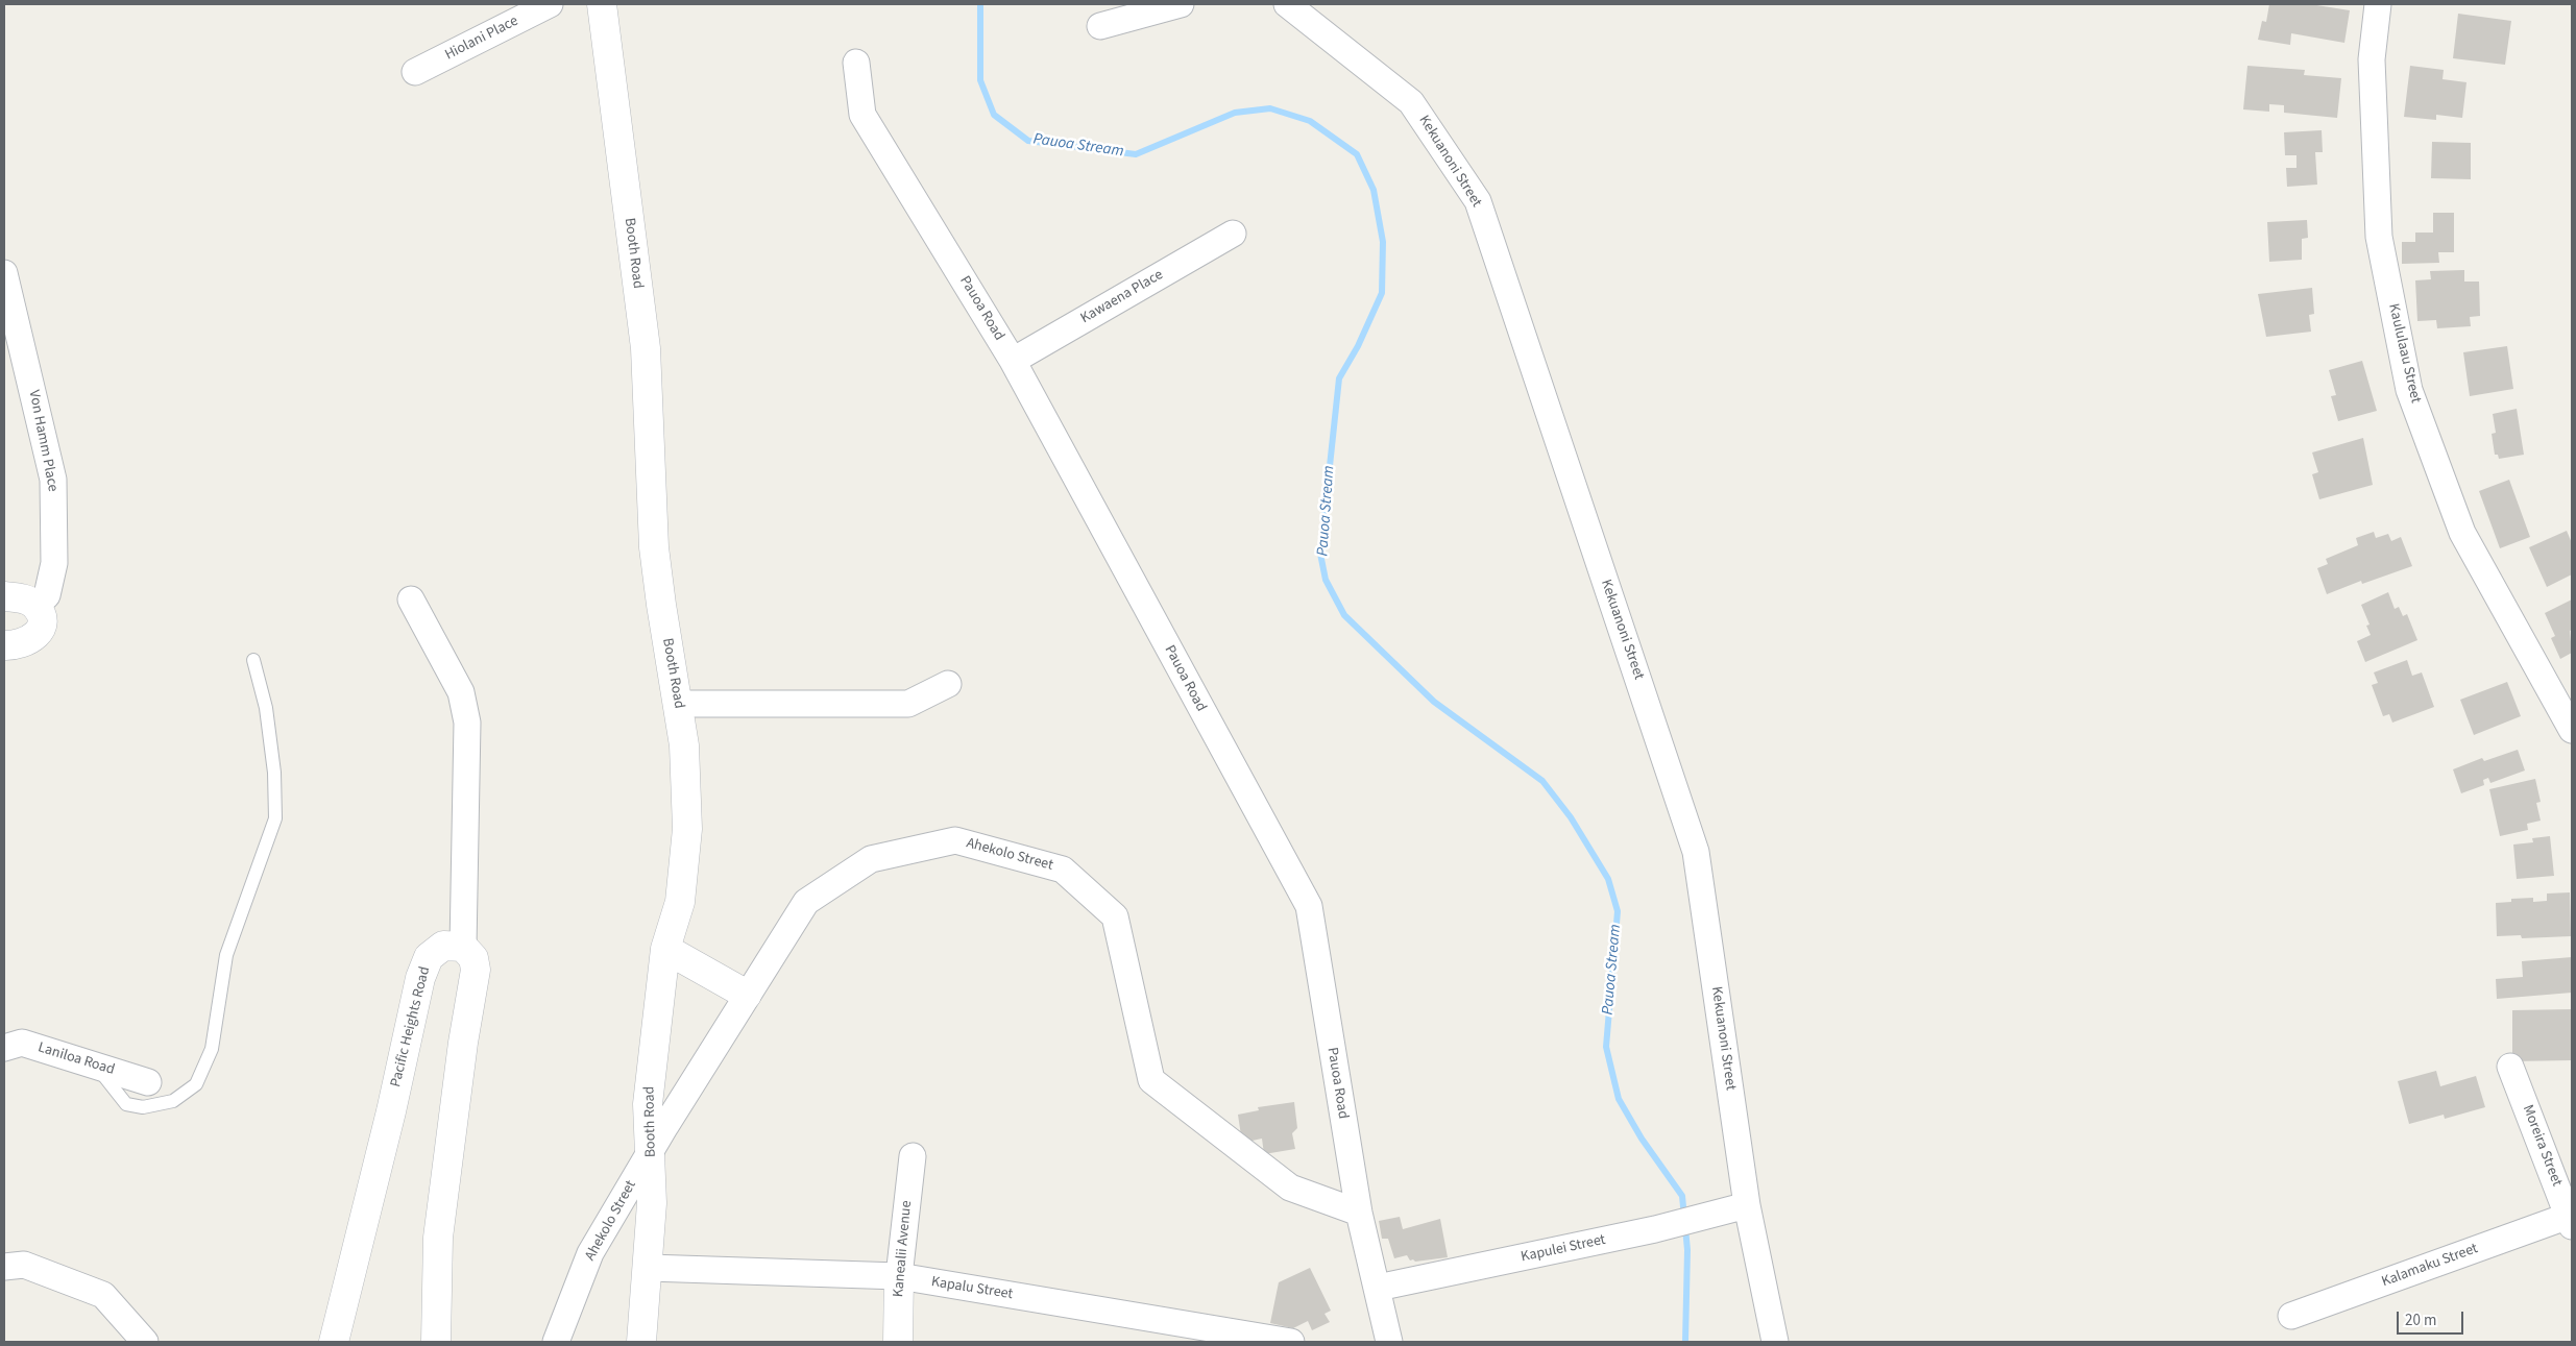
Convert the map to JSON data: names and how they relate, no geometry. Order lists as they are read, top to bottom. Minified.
{"streets":{"street":["Hiolani Place","Kekuanoni Street","Booth Road","Kawaena Place","Pauoa Road","Kaululaau Street","Von Hamm Place","Ahekolo Street","Pacific Heights Road","Laniloa Road","Moreira Street","Kanealii Avenue","Kapulei Street","Kalamaku Street","Kapalu Street"]},"crossings":[["Kekuanoni Street","Kapulei Street"],["Booth Road","Ahekolo Street"],["Booth Road","Kapalu Street"],["Kawaena Place","Pauoa Road"],["Pauoa Road","Ahekolo Street"],["Pauoa Road","Kapulei Street"],["Moreira Street","Kalamaku Street"],["Kanealii Avenue","Kapalu Street"]],"water":["Pauoa Stream"],"scale_bar":"20 m"}
